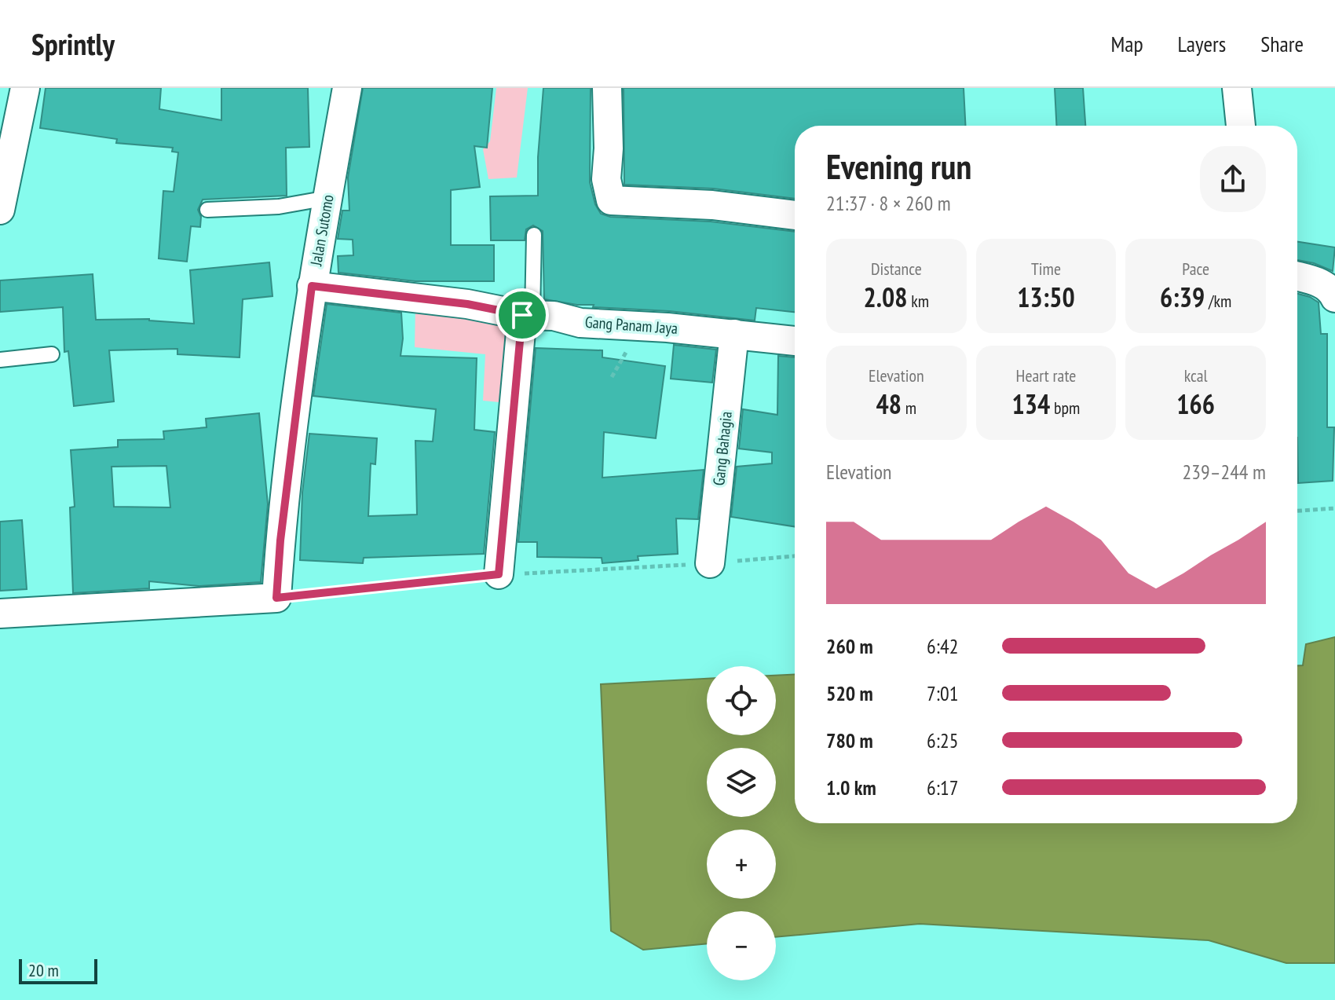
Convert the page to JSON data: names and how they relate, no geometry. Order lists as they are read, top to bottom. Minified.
{"streets":{"street":["Jalan Sutomo","Gang Panam Jaya","Gang Bahagia"]},"crossings":[["Jalan Sutomo","Gang Panam Jaya"],["Gang Panam Jaya","Gang Bahagia"]],"scale_bar":"20 m","page":{"header":"Sprintly","nav":["Map","Layers","Share"],"heading":["Evening run","21:37 · 8 × 260 m"],"stats":[["Distance","2.08 km"],["Time","13:50"],["Pace","6:39 /km"],["Elevation","48 m"],["Heart rate","134 bpm"],["kcal","166"]],"chart":["Elevation","239–244 m"],"list":[{"name":"260 m","note":"6:42"},{"name":"520 m","note":"7:01"},{"name":"780 m","note":"6:25"},{"name":"1.0 km","note":"6:17"}],"map_buttons":["+","−"],"scale":"20 m"}}
